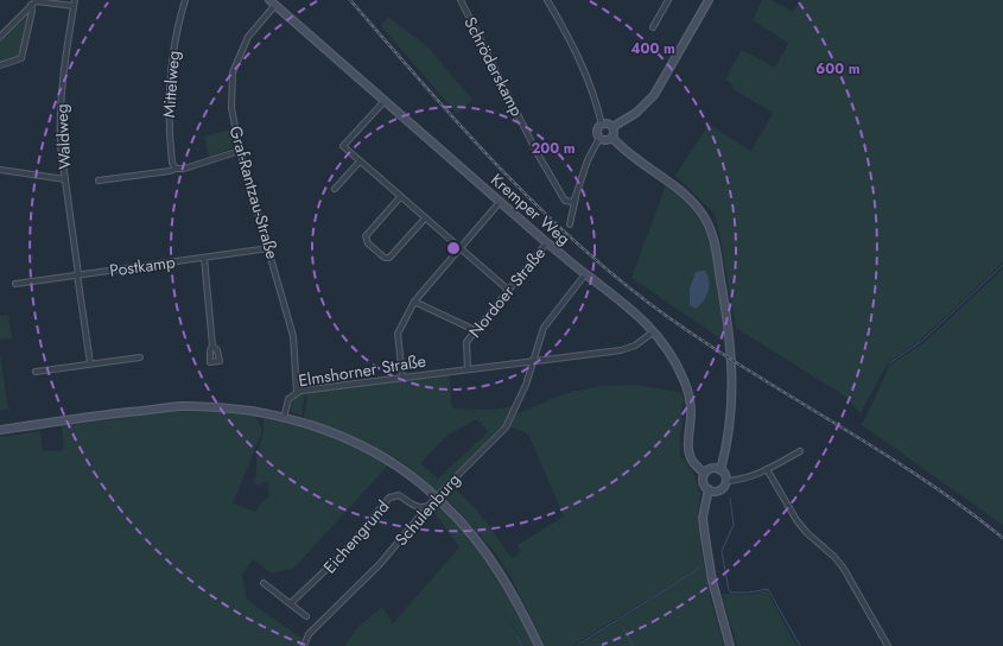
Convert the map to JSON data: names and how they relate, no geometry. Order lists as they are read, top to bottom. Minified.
{"streets":{"main road":["Kremper Weg"],"street":["Schröderskamp","Mittelweg","Waldweg","Graf-Rantzau-Straße","Postkamp","Nordoer Straße","Elmshorner Straße","Schulenburg","Eichengrund"]},"crossings":[["Waldweg","Postkamp"],["Graf-Rantzau-Straße","Kremper Weg"],["Graf-Rantzau-Straße","Postkamp"],["Graf-Rantzau-Straße","Elmshorner Straße"],["Kremper Weg","Nordoer Straße"],["Kremper Weg","Elmshorner Straße"],["Kremper Weg","Schulenburg"],["Nordoer Straße","Elmshorner Straße"],["Elmshorner Straße","Schulenburg"],["Schulenburg","Eichengrund"]],"rings":["400 m","600 m","200 m"]}
